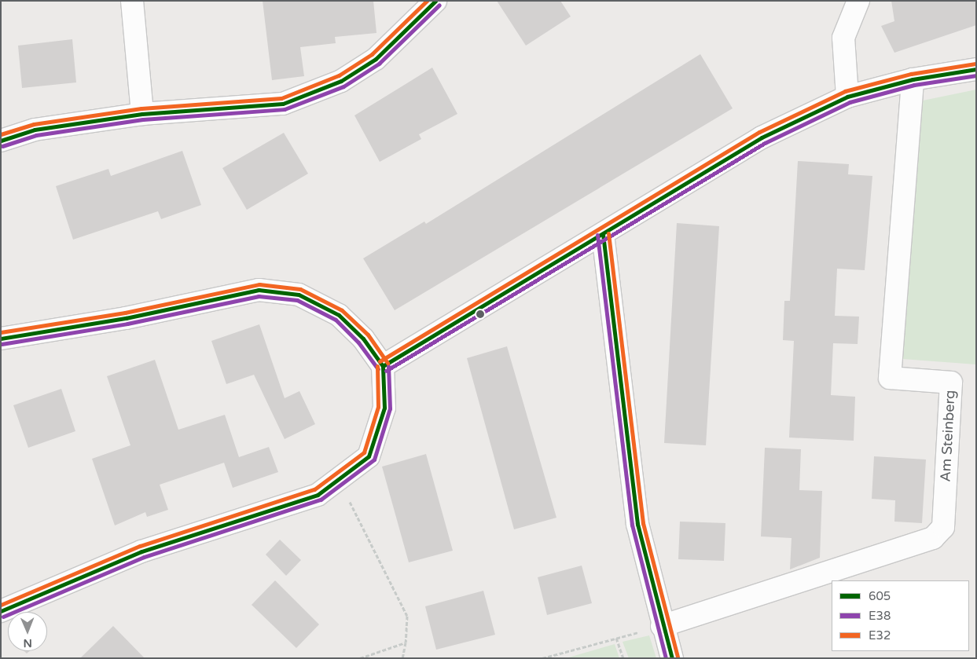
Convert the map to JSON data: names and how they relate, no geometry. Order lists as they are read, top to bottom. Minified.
{"streets":{"street":["Am Steinberg"]},"lines":["transit line 605","transit line E32","transit line E38"],"legend":["605","E38","E32"],"north":"bottom"}
